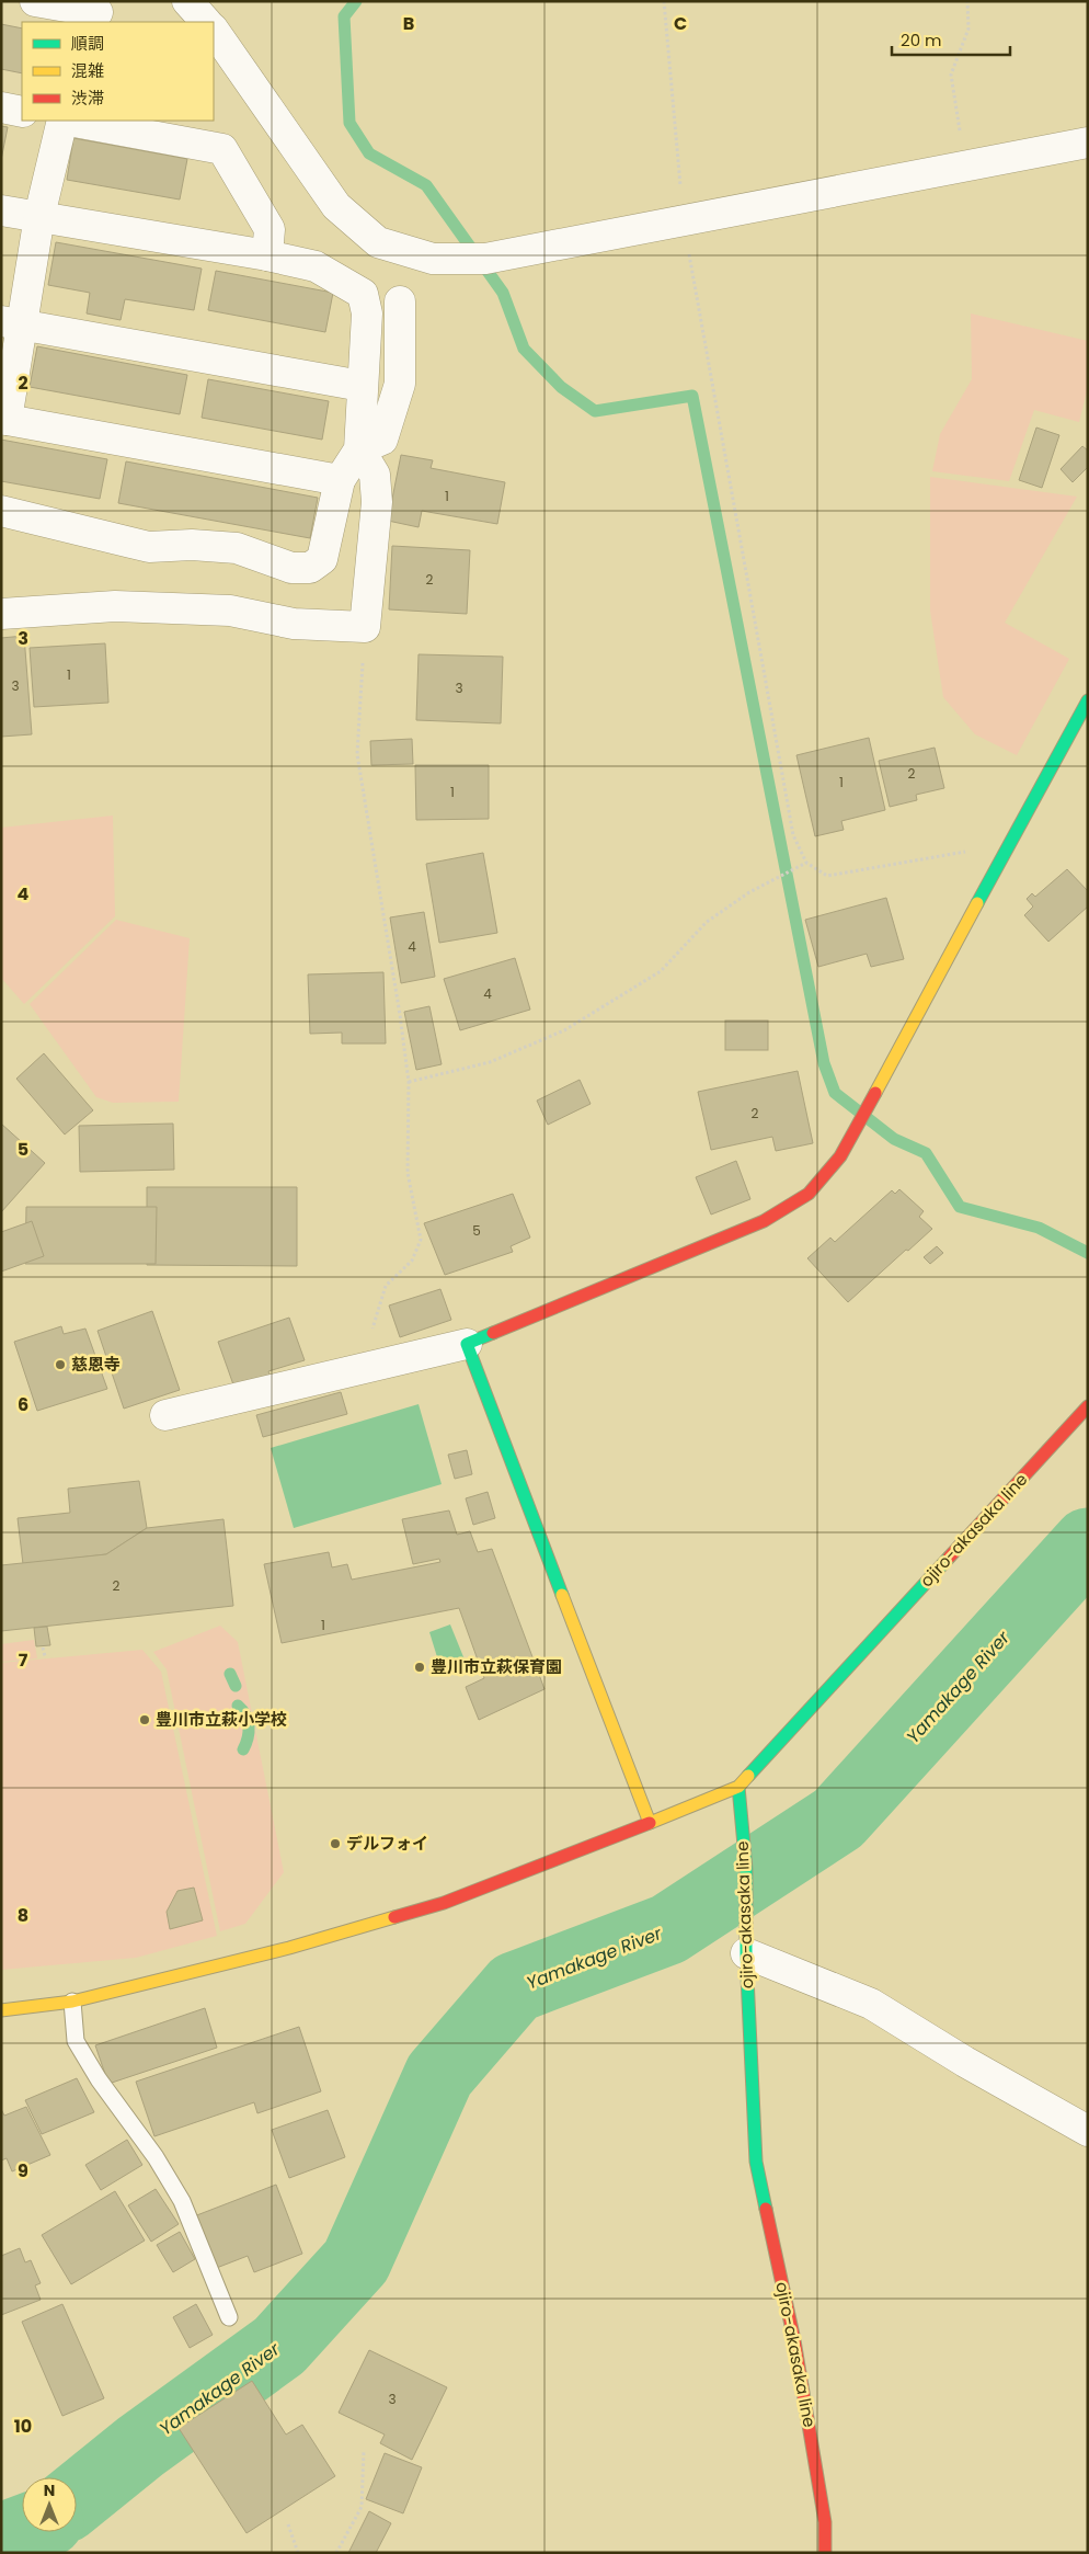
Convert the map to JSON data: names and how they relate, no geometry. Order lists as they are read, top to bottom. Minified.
{"streets":{"street":["ojiro-akasaka line"]},"water":["Yamakage River"],"places":["慈恩寺","豊川市立萩保育園","豊川市立萩小学校","デルフォイ"],"house_numbers":["1","2","1","3","3","2","1","1","4","4","2","5","2","1","3"],"legend":["順調","混雑","渋滞"],"scale_bar":"20 m","north":"top","grid":{"columns":["B","C"],"rows":["2","3","4","5","6","7","8","9","10"]}}
